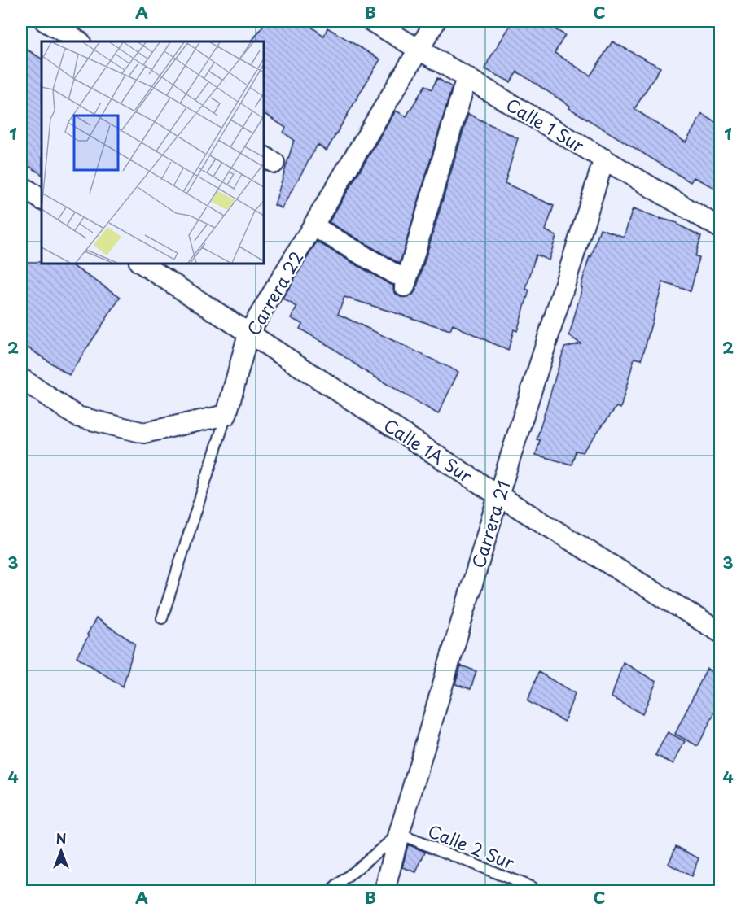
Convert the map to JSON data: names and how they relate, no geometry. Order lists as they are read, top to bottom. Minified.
{"streets":{"street":["Calle 1 Sur","Carrera 22","Calle 1A Sur","Carrera 21"],"lane":["Calle 2 Sur"]},"crossings":[["Calle 1 Sur","Carrera 22"],["Calle 1 Sur","Carrera 21"],["Carrera 22","Calle 1A Sur"],["Calle 1A Sur","Carrera 21"],["Carrera 21","Calle 2 Sur"]],"north":"top","grid":{"columns":["A","B","C"],"rows":["1","2","3","4"]}}
